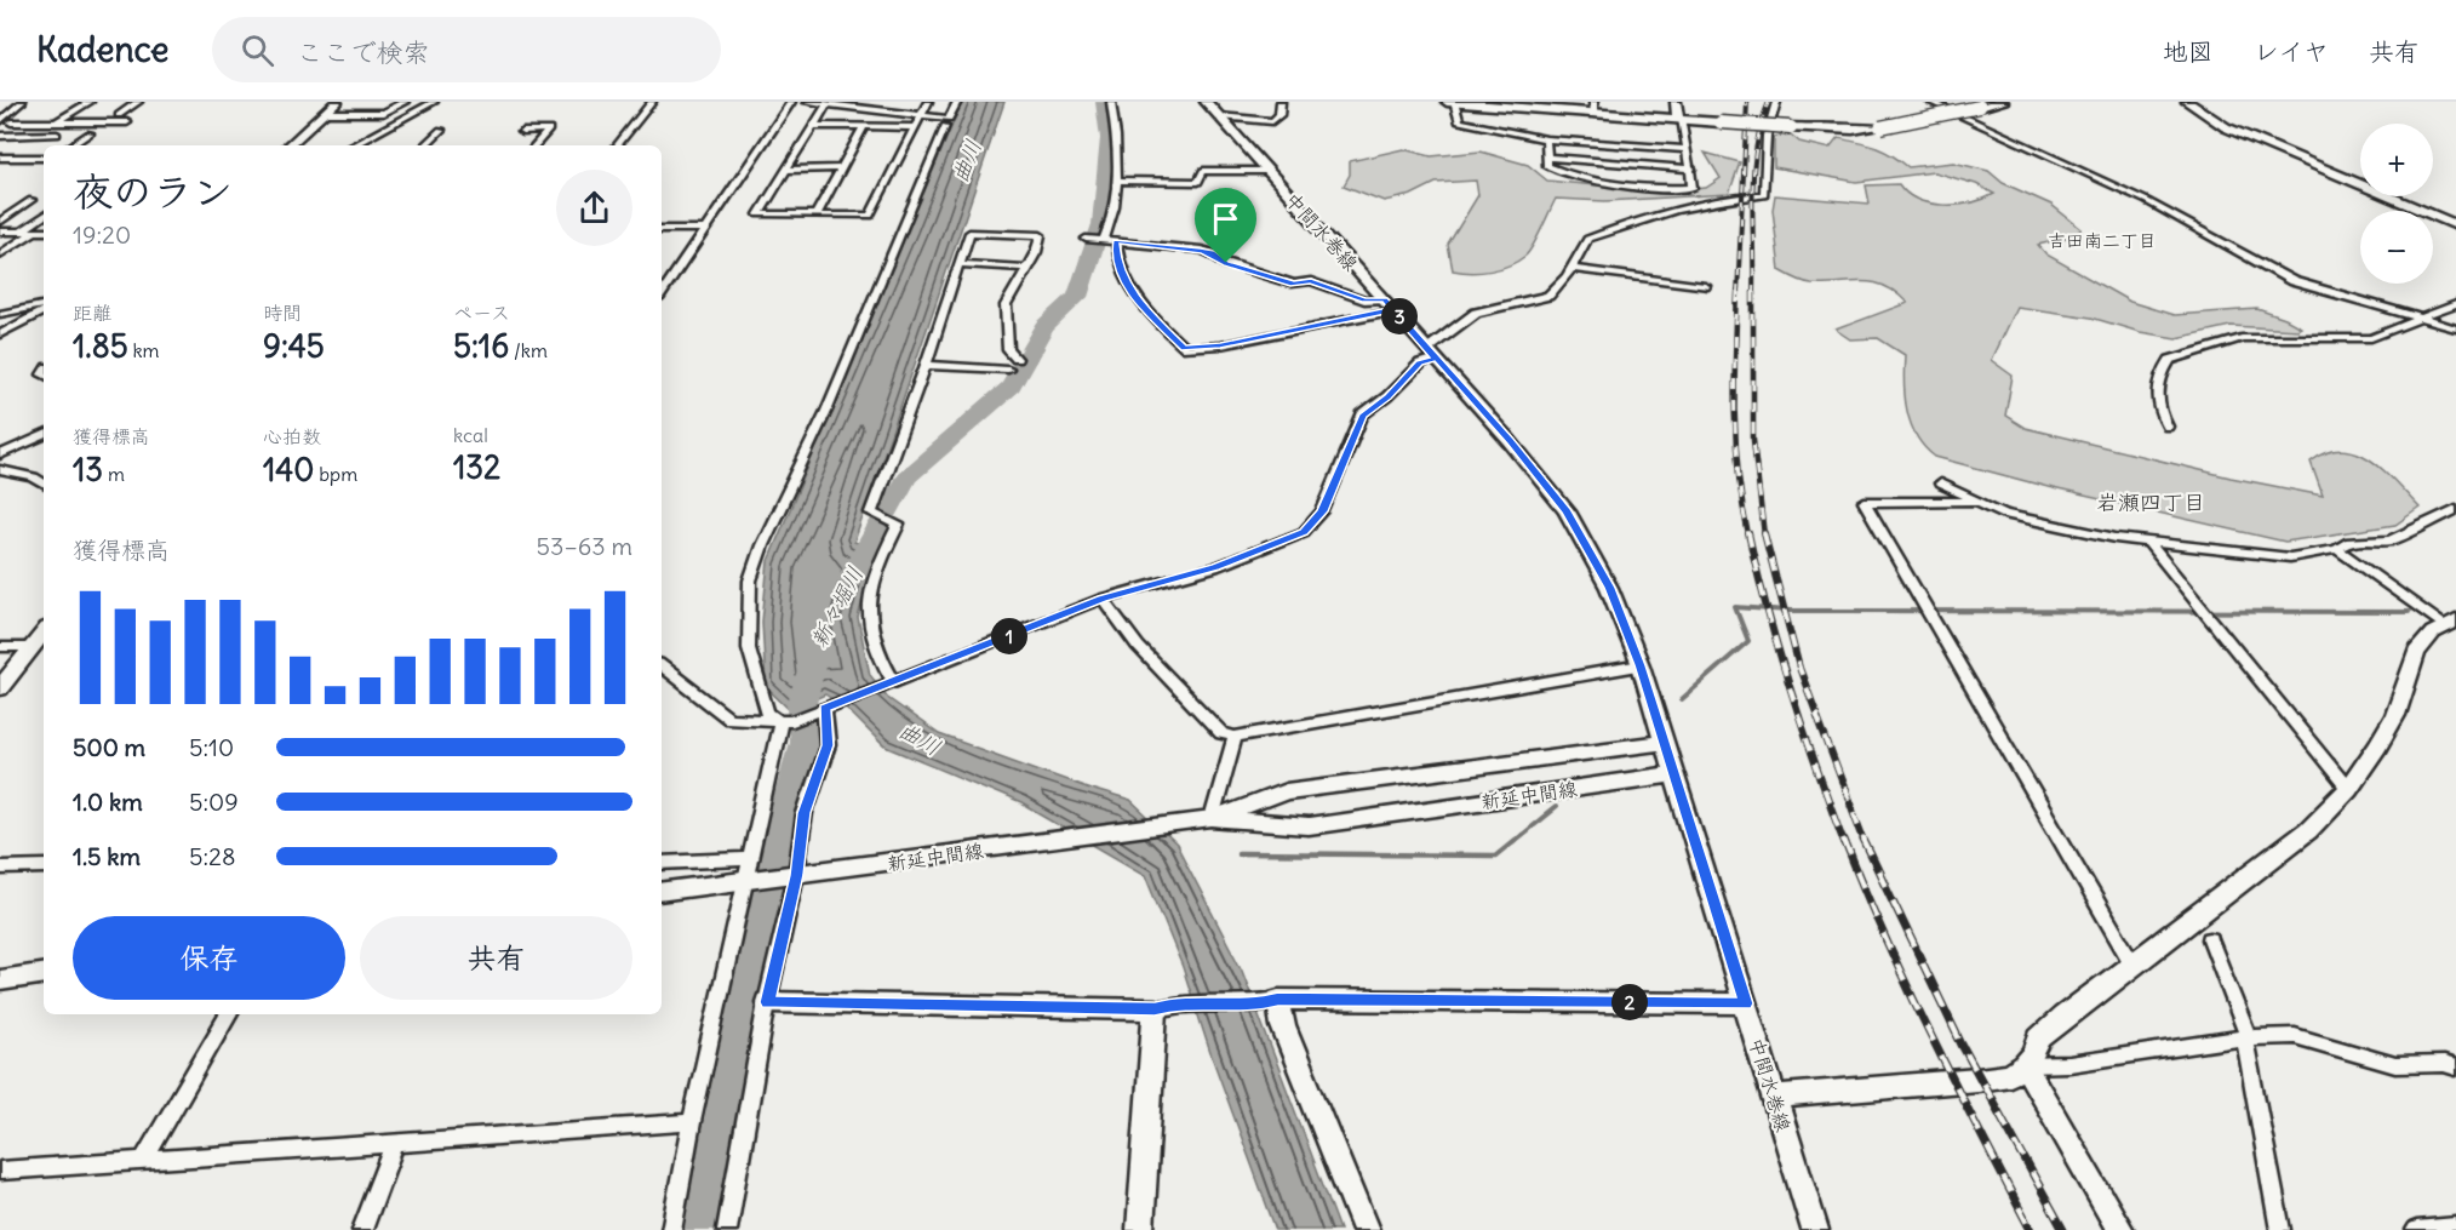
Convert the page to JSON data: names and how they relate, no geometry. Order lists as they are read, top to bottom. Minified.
{"streets":{"main road":["中間水巻線","新延中間線"]},"crossings":[["中間水巻線","新延中間線"]],"districts":["吉田南二丁目","岩瀬四丁目"],"water":["曲川","新々堀川"],"page":{"header":"Kadence","search":"ここで検索","nav":["地図","レイヤ","共有"],"map_buttons":["+","−"],"heading":["夜のラン","19:20"],"stats":[["距離","1.85 km"],["時間","9:45"],["ペース","5:16 /km"],["獲得標高","13 m"],["心拍数","140 bpm"],["kcal","132"]],"pins":["3","1","2"],"chart":["獲得標高","53–63 m"],"list":[{"name":"500 m","note":"5:10"},{"name":"1.0 km","note":"5:09"},{"name":"1.5 km","note":"5:28"}],"buttons":["保存","共有"]}}
